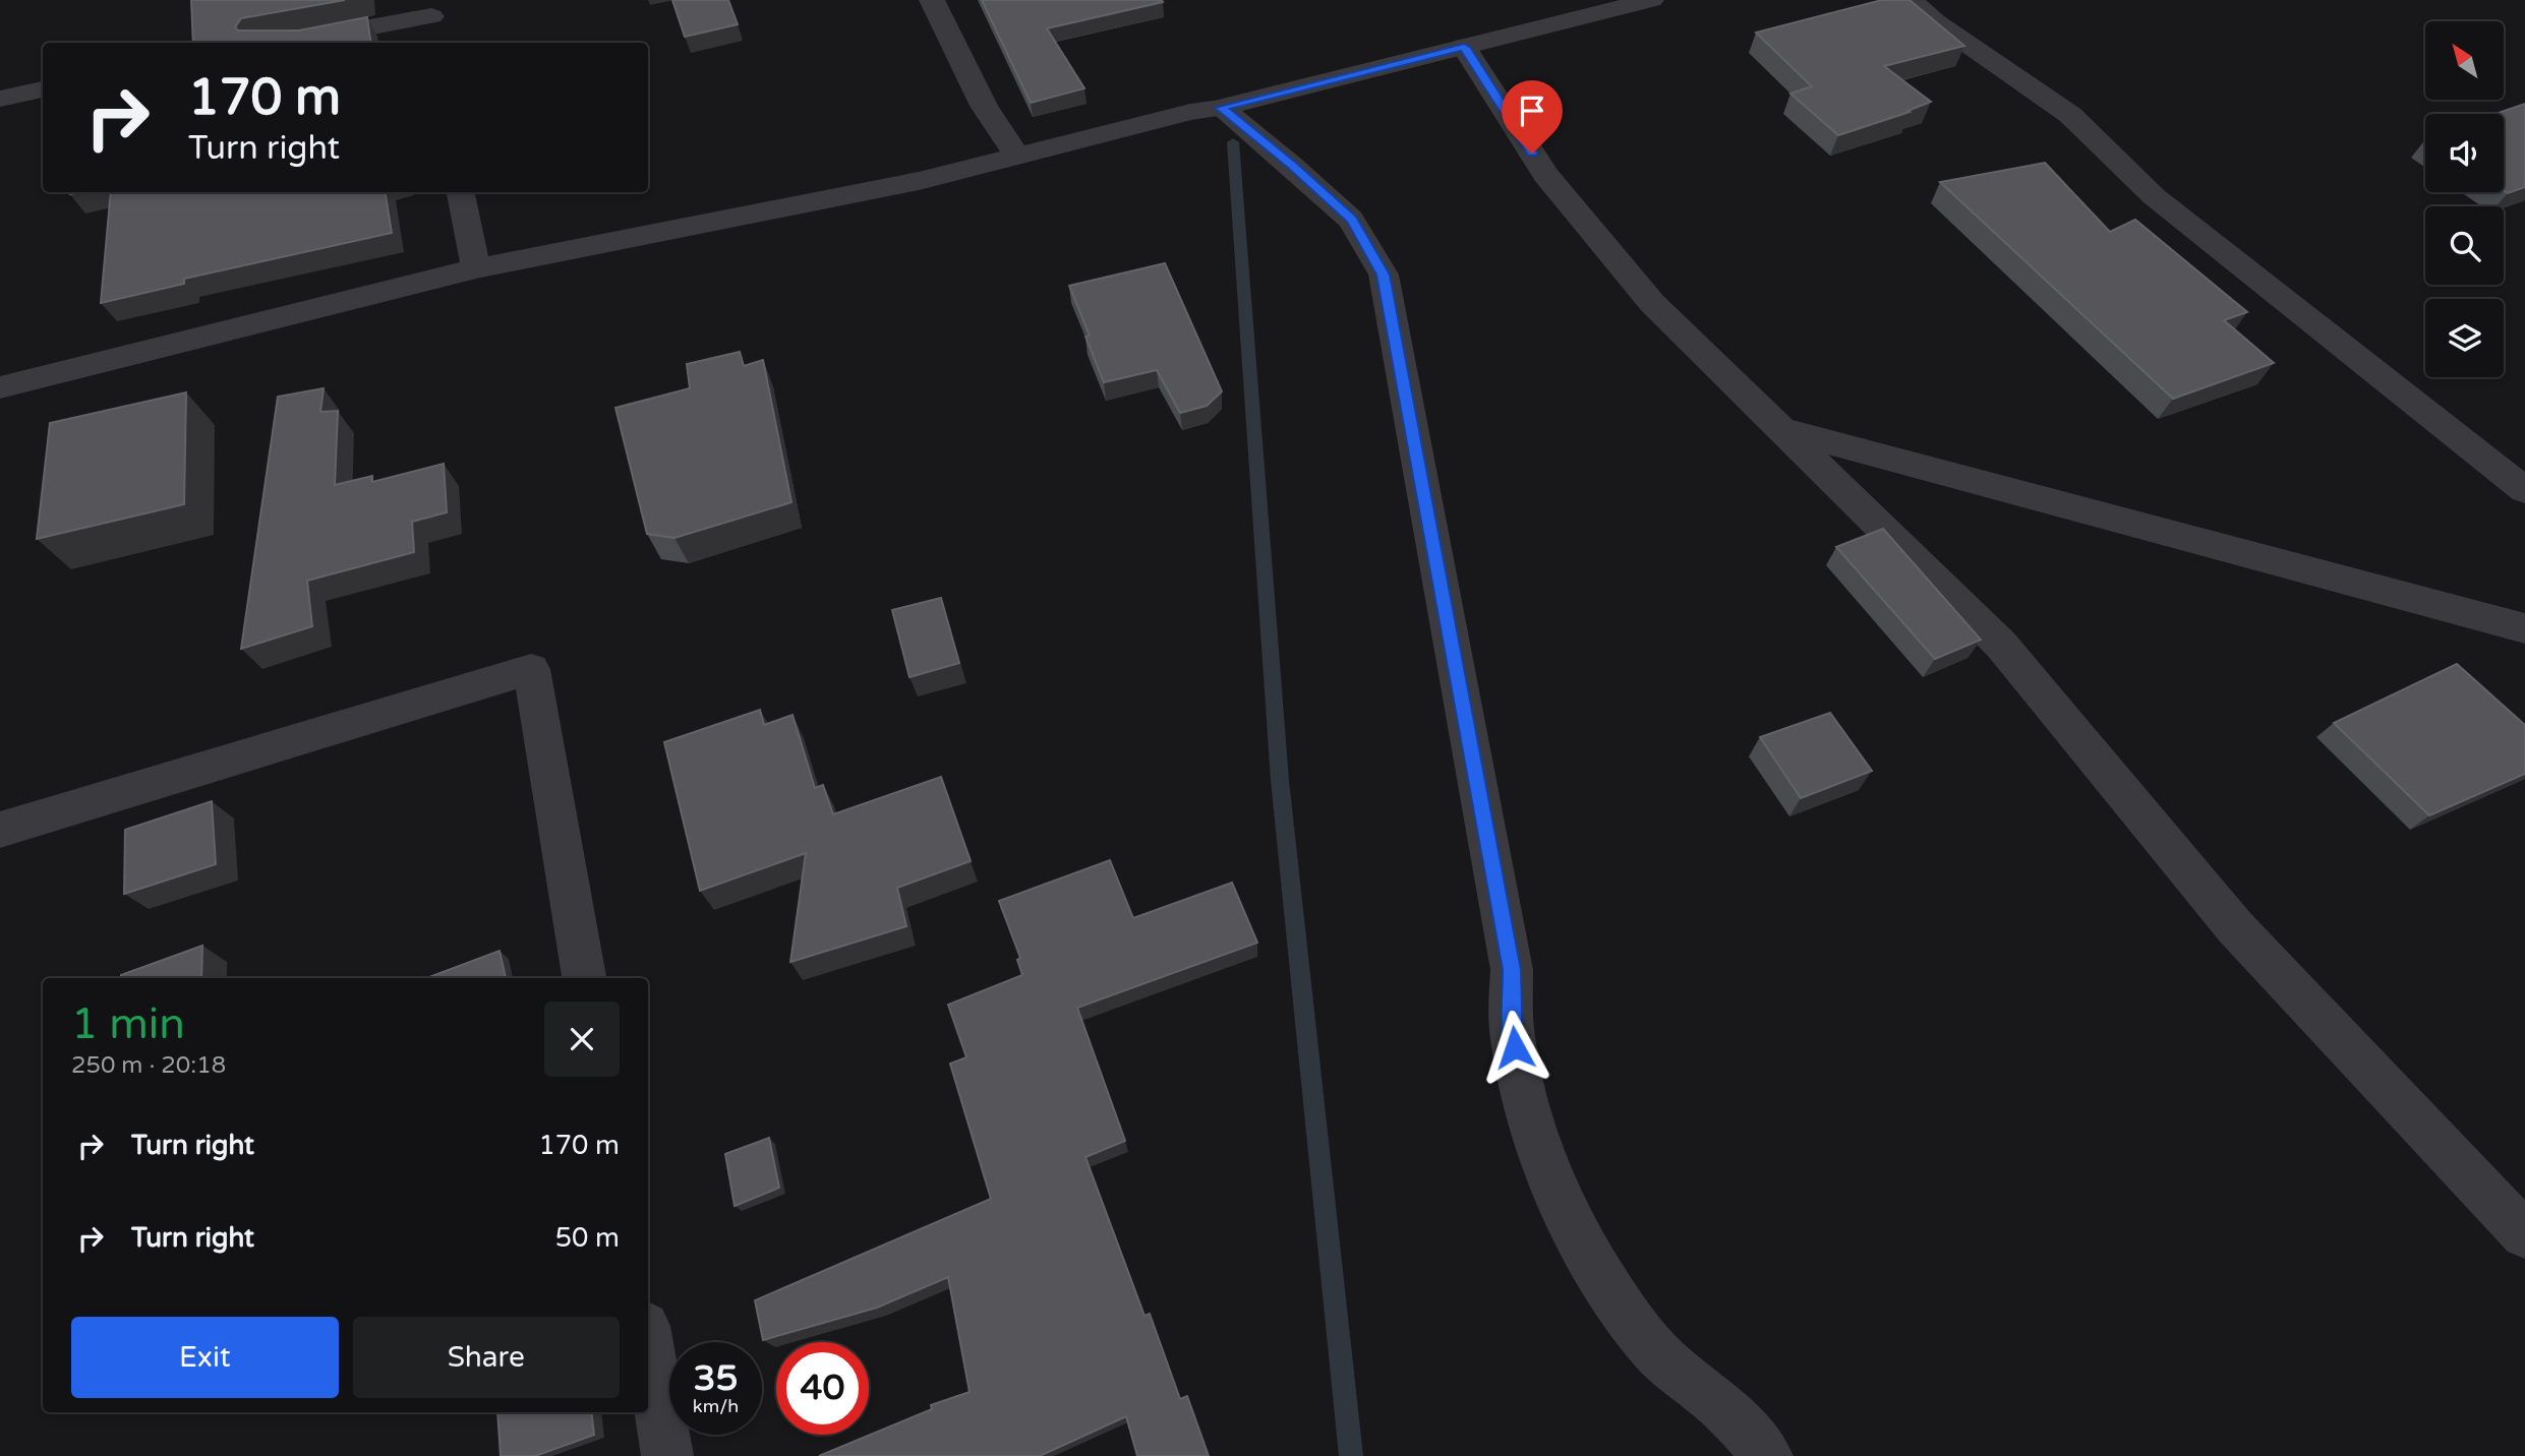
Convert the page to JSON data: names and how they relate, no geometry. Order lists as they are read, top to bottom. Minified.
{"north":"top left","page":{"turn":["170 m","Turn right"],"heading":["1 min","250 m · 20:18"],"list":[{"name":"Turn right","value":"170 m"},{"name":"Turn right","value":"50 m"}],"buttons":["Exit","Share"],"speed":"35 km/h","limit":"40"}}
